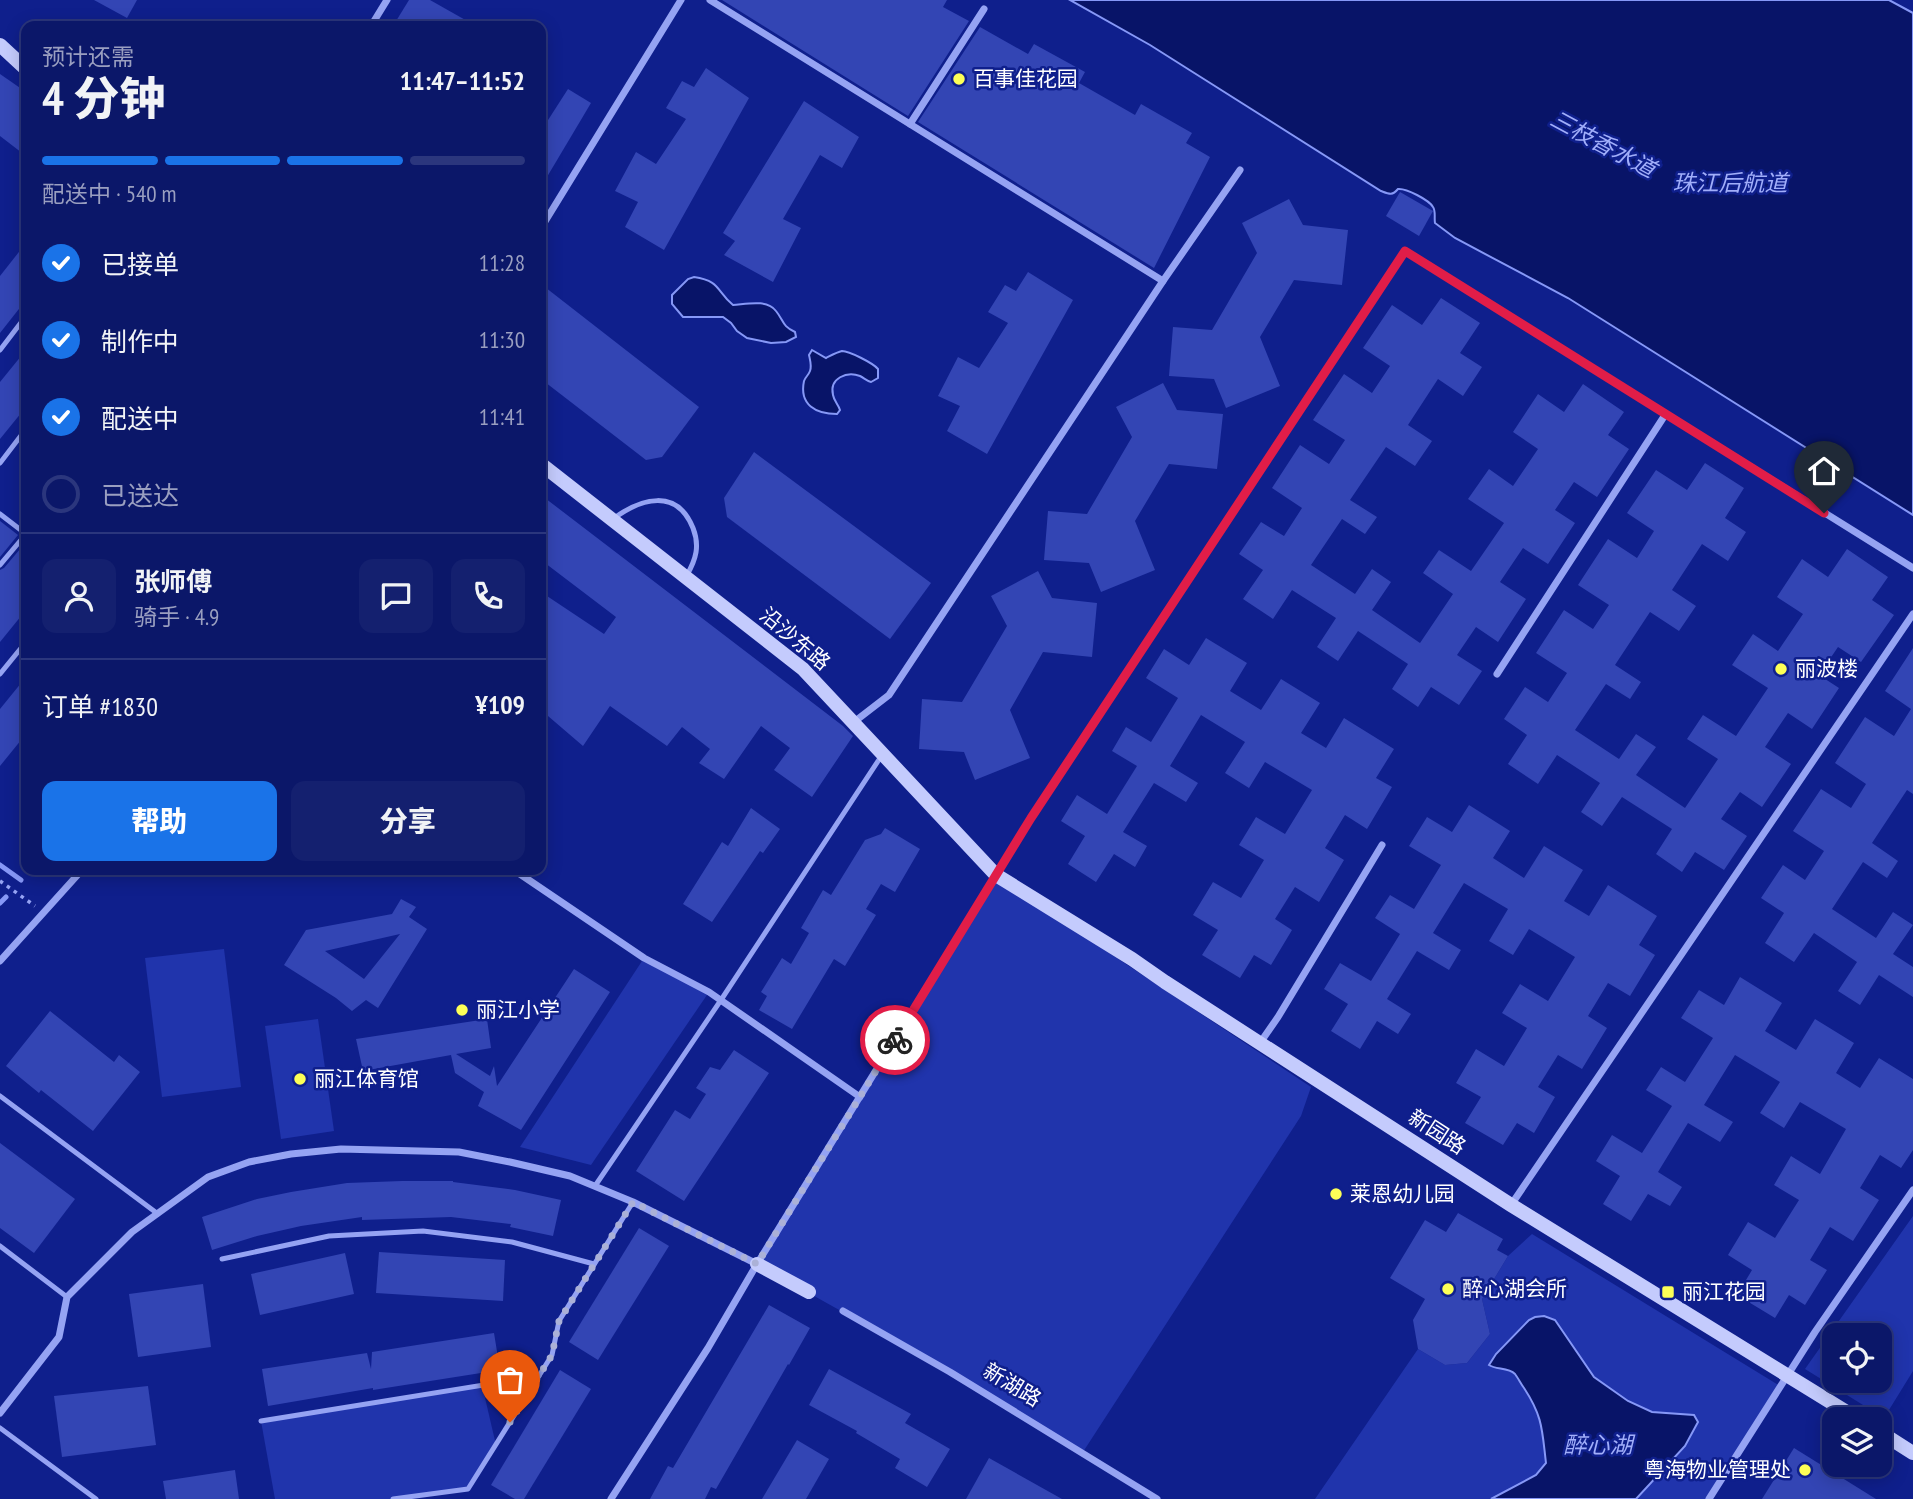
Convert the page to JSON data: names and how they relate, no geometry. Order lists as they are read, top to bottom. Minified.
{"streets":{"street":["沿沙东路","新园路","新湖路"]},"crossings":[["沿沙东路","新园路"]],"water":["三枝香水道","珠江后航道","醉心湖"],"places":{"other":["百事佳花园","丽波楼","丽江小学","丽江体育馆","莱恩幼儿园","醉心湖会所","粤海物业管理处"],"transit":["丽江花园"]},"page":{"heading":["4 分钟","预计还需","11:47–11:52"],"panel":["张师傅","骑手 · 4.9","订单 #1830","¥109"],"bar":"配送中 · 540 m","list":[["已接单","11:28"],["制作中","11:30"],["配送中","11:41"],"已送达"],"buttons":["帮助","分享"]}}
